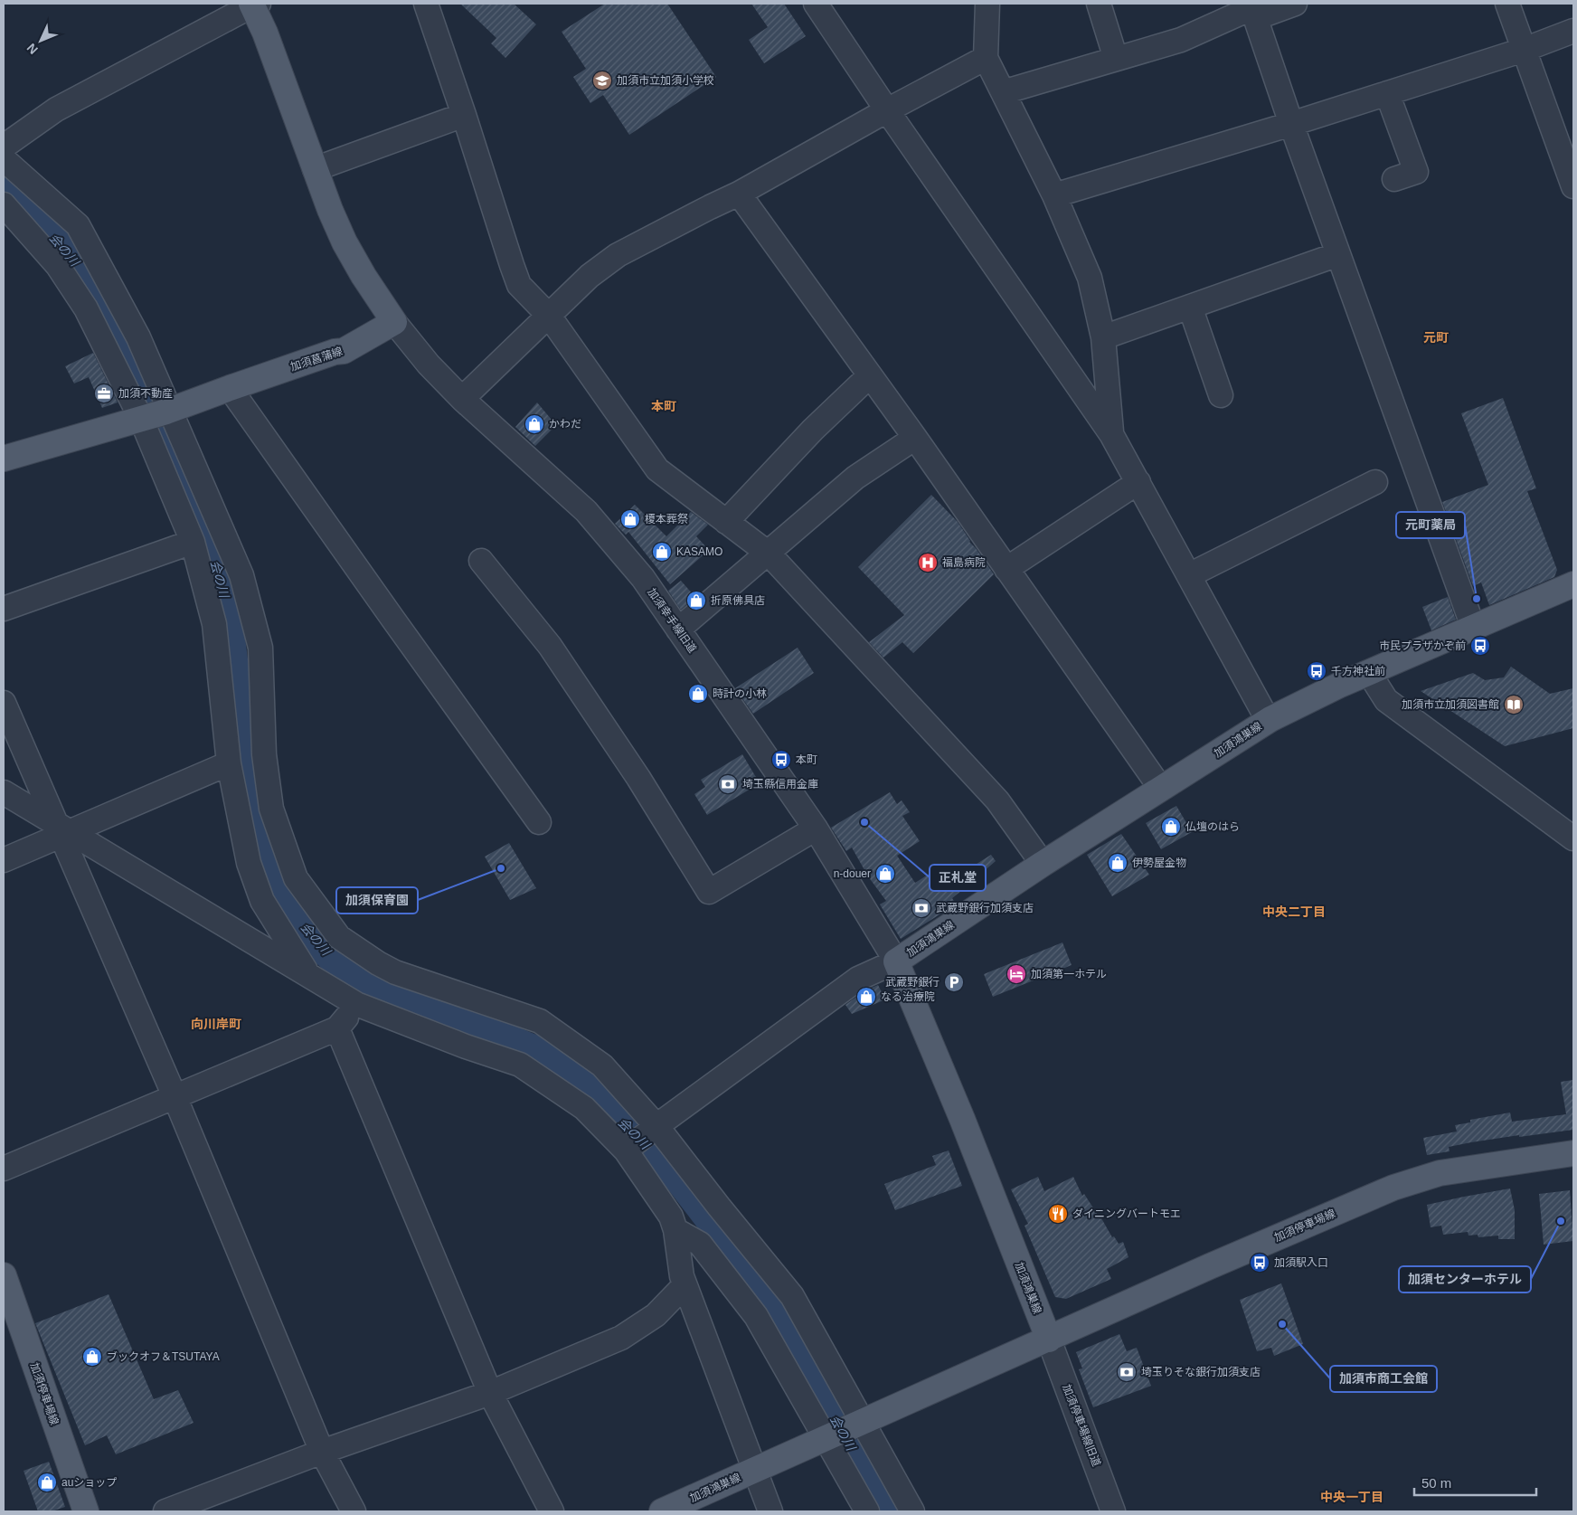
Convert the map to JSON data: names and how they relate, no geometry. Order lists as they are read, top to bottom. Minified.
{"streets":{"main road":["加須菖蒲線","加須鴻巣線","加須停車場線"],"street":["加須幸手線旧道","加須停車場線旧道"]},"crossings":[["加須菖蒲線","加須幸手線旧道"],["加須幸手線旧道","加須鴻巣線"],["加須鴻巣線","加須停車場線"],["加須鴻巣線","加須停車場線旧道"],["加須停車場線","加須停車場線旧道"]],"districts":["元町","本町","中央二丁目","向川岸町","中央一丁目"],"water":["会の川"],"places":{"school or university":["加須市立加須小学校"],"office":["加須不動産"],"shop":["かわだ","榎本葬祭","KASAMO","折原佛具店","時計の小林","仏壇のはら","伊勢屋金物","n-douer","なる治療院","ブックオフ＆TSUTAYA","auショップ"],"hospital":["福島病院"],"other":["元町薬局","正札堂","加須保育園","加須センターホテル","加須市商工会館"],"bus stop":["市民プラザかぞ前","千方神社前","本町","加須駅入口"],"library":["加須市立加須図書館"],"bank":["埼玉縣信用金庫","武蔵野銀行加須支店","埼玉りそな銀行加須支店"],"hotel":["加須第一ホテル"],"parking":["武蔵野銀行"],"restaurant":["ダイニングバートモエ"]},"scale_bar":"50 m","north":"bottom left"}
